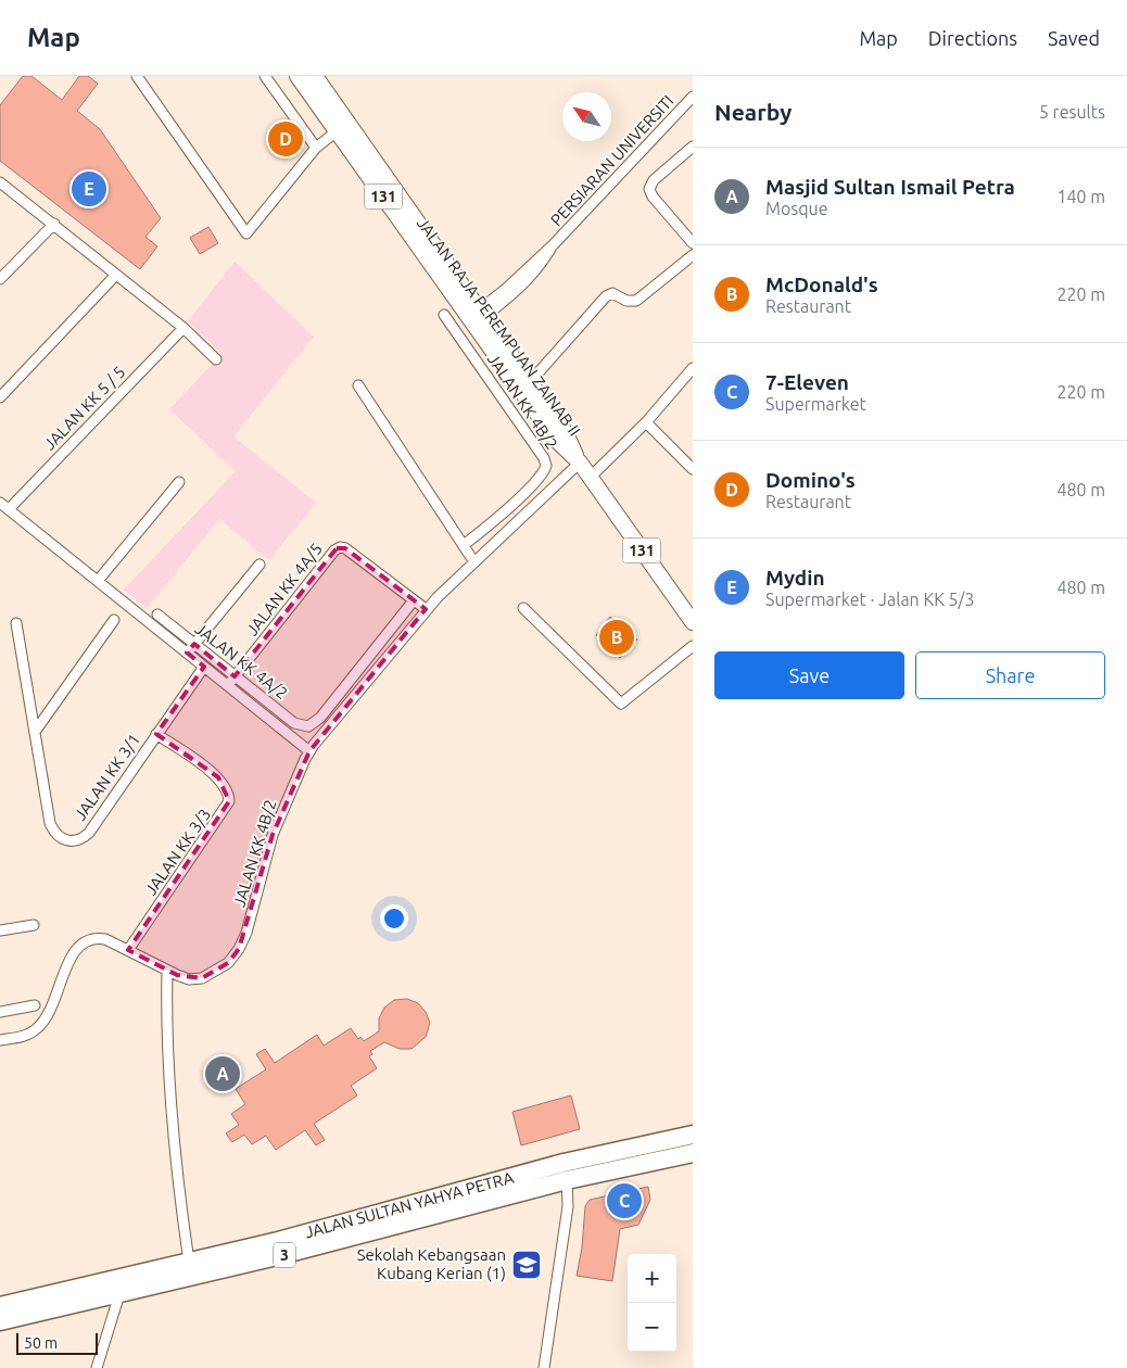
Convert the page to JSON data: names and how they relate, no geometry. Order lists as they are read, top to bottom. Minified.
{"streets":{"highway":["JALAN SULTAN YAHYA PETRA","3"],"main road":["131","JALAN RAJA PEREMPUAN ZAINAB II"],"street":["PERSIARAN UNIVERSITI","JALAN KK 4B/2","JALAN KK 5 / 5","JALAN KK 4A/5","JALAN KK 4A/2","JALAN KK 3/1","JALAN KK 3/3"]},"crossings":[["PERSIARAN UNIVERSITI","JALAN RAJA PEREMPUAN ZAINAB II"],["JALAN RAJA PEREMPUAN ZAINAB II","JALAN KK 4B/2"],["JALAN KK 4B/2","JALAN KK 4A/5"],["JALAN KK 4B/2","JALAN KK 3/3"],["JALAN KK 4A/5","JALAN KK 4A/2"],["JALAN KK 3/1","JALAN KK 3/3"]],"places":{"school or university":["Sekolah Kebangsaan Kubang Kerian (1)"]},"scale_bar":"50 m","north":"top left","page":{"header":"Map","nav":["Map","Directions","Saved"],"heading":["Nearby","5 results"],"pins":["D","E","B","A","C"],"list":[{"mark":"A","name":"Masjid Sultan Ismail Petra","note":"Mosque","value":"140 m"},{"mark":"B","name":"McDonald's","note":"Restaurant","value":"220 m"},{"mark":"C","name":"7-Eleven","note":"Supermarket","value":"220 m"},{"mark":"D","name":"Domino's","note":"Restaurant","value":"480 m"},{"mark":"E","name":"Mydin","note":"Supermarket · Jalan KK 5/3","value":"480 m"}],"buttons":["Save","Share"],"map_buttons":["+","−"],"scale":"50 m"}}
